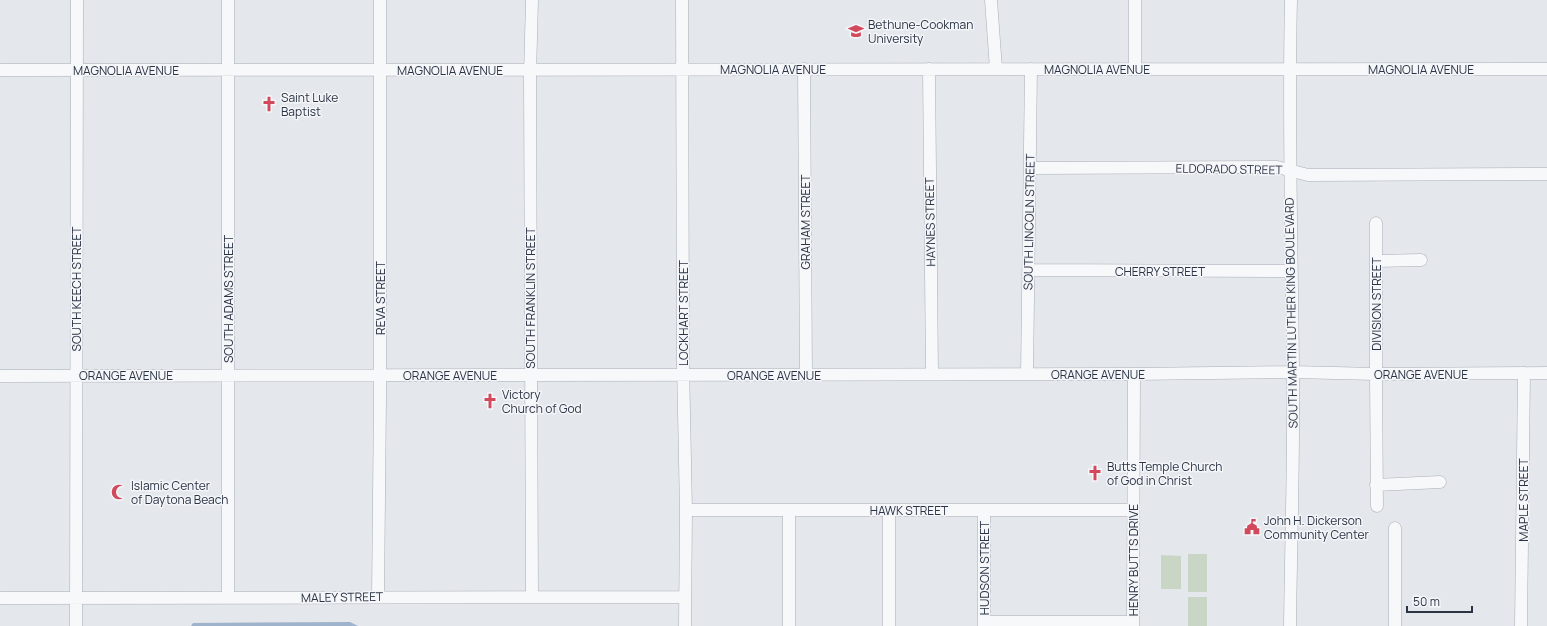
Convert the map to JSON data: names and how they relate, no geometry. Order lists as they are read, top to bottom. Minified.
{"streets":{"street":["MAGNOLIA AVENUE","ELDORADO STREET","GRAHAM STREET","HAYNES STREET","SOUTH LINCOLN STREET","CHERRY STREET","SOUTH KEECH STREET","REVA STREET","SOUTH FRANKLIN STREET","SOUTH ADAMS STREET","DIVISION STREET","LOCKHART STREET","SOUTH MARTIN LUTHER KING BOULEVARD","ORANGE AVENUE","MAPLE STREET","HAWK STREET","HENRY BUTTS DRIVE","HUDSON STREET","MALEY STREET"]},"crossings":[["MAGNOLIA AVENUE","GRAHAM STREET"],["MAGNOLIA AVENUE","HAYNES STREET"],["MAGNOLIA AVENUE","SOUTH LINCOLN STREET"],["MAGNOLIA AVENUE","SOUTH KEECH STREET"],["MAGNOLIA AVENUE","REVA STREET"],["MAGNOLIA AVENUE","SOUTH FRANKLIN STREET"],["MAGNOLIA AVENUE","SOUTH ADAMS STREET"],["MAGNOLIA AVENUE","LOCKHART STREET"],["MAGNOLIA AVENUE","SOUTH MARTIN LUTHER KING BOULEVARD"],["ELDORADO STREET","SOUTH LINCOLN STREET"],["ELDORADO STREET","SOUTH MARTIN LUTHER KING BOULEVARD"],["GRAHAM STREET","ORANGE AVENUE"],["HAYNES STREET","ORANGE AVENUE"],["SOUTH LINCOLN STREET","CHERRY STREET"],["SOUTH LINCOLN STREET","ORANGE AVENUE"],["CHERRY STREET","SOUTH MARTIN LUTHER KING BOULEVARD"],["SOUTH KEECH STREET","ORANGE AVENUE"],["SOUTH KEECH STREET","MALEY STREET"],["REVA STREET","ORANGE AVENUE"],["REVA STREET","MALEY STREET"],["SOUTH FRANKLIN STREET","ORANGE AVENUE"],["SOUTH FRANKLIN STREET","MALEY STREET"],["SOUTH ADAMS STREET","ORANGE AVENUE"],["SOUTH ADAMS STREET","MALEY STREET"],["DIVISION STREET","ORANGE AVENUE"],["LOCKHART STREET","ORANGE AVENUE"],["LOCKHART STREET","HAWK STREET"],["LOCKHART STREET","MALEY STREET"],["SOUTH MARTIN LUTHER KING BOULEVARD","ORANGE AVENUE"],["ORANGE AVENUE","MAPLE STREET"],["ORANGE AVENUE","HENRY BUTTS DRIVE"],["HAWK STREET","HENRY BUTTS DRIVE"],["HAWK STREET","HUDSON STREET"]],"places":{"school or university":["Bethune-Cookman University"],"church":["Saint Luke Baptist","Victory Church of God","Butts Temple Church of God in Christ"],"mosque":["Islamic Center of Daytona Beach"],"public building":["John H. Dickerson Community Center"]},"scale_bar":"50 m"}
